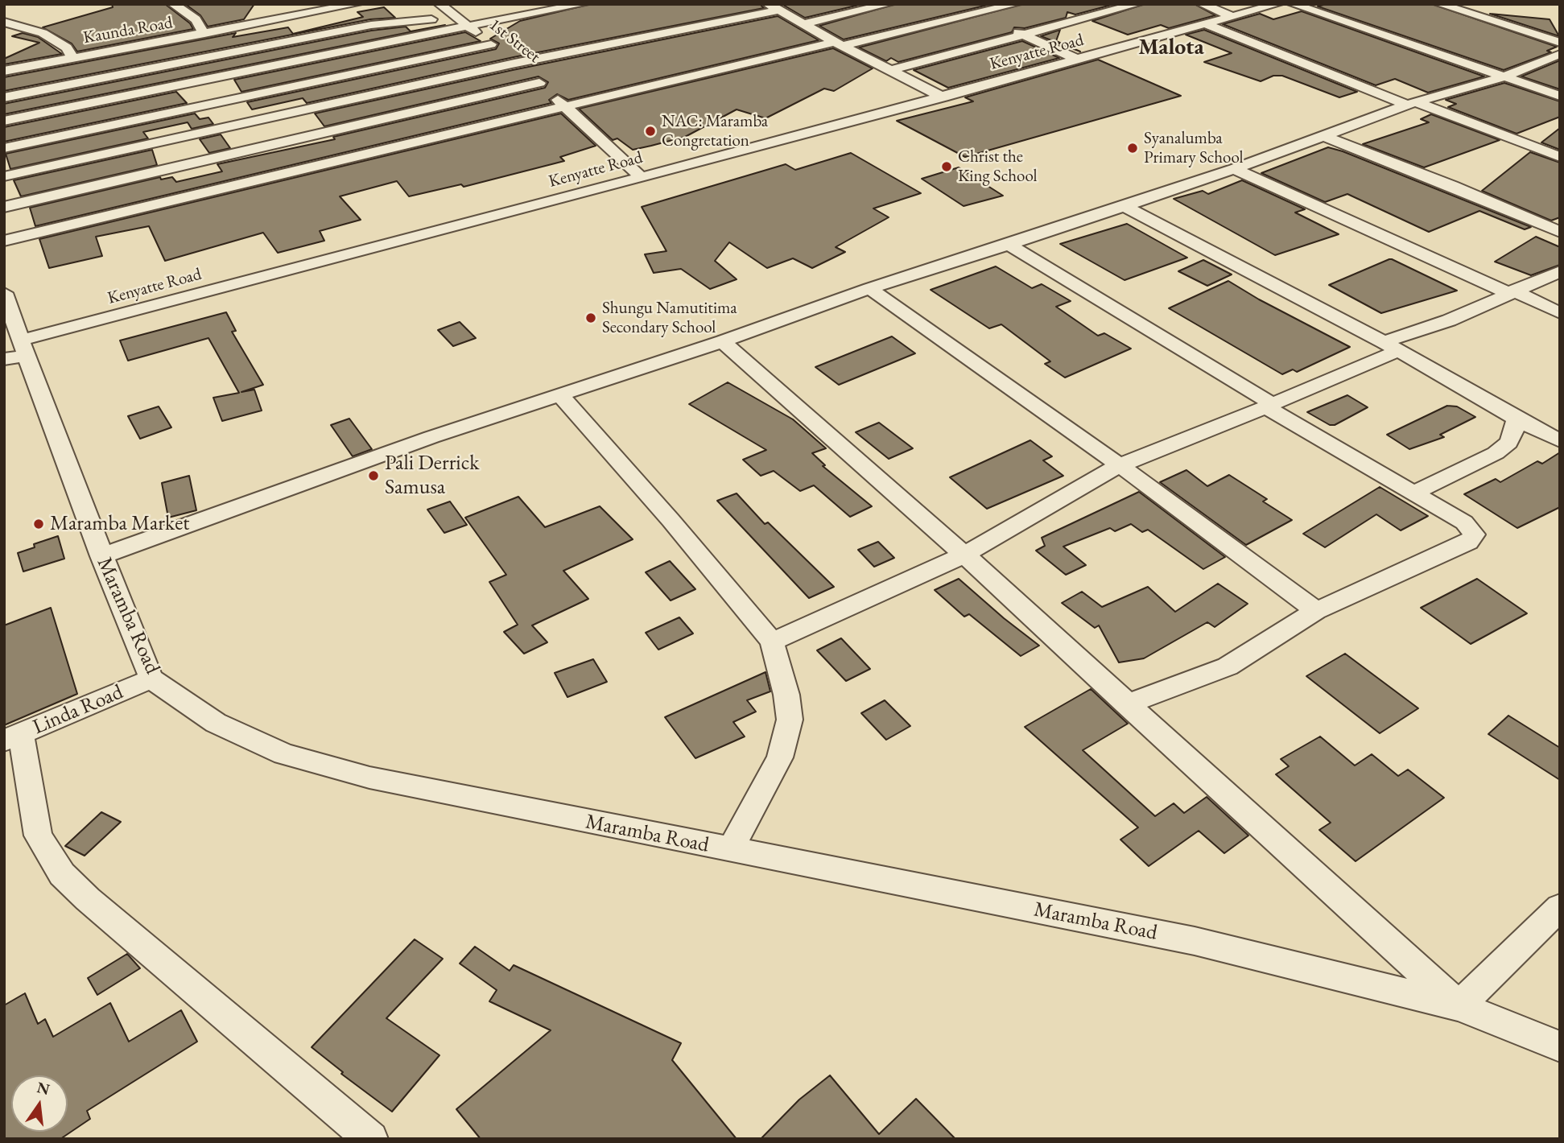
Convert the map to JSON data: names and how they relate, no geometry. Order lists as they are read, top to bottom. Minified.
{"streets":{"street":["Kaunda Road","1st Street","Kenyatte Road","Maramba Road","Linda Road"]},"crossings":[["1st Street","Kenyatte Road"],["Kenyatte Road","Maramba Road"],["Maramba Road","Linda Road"]],"districts":["Malota"],"places":["NAC: Maramba Congretation","Syanalumba Primary School","Christ the King School","Shungu Namutitima Secondary School","Pali Derrick Samusa","Maramba Market"],"north":"top"}
